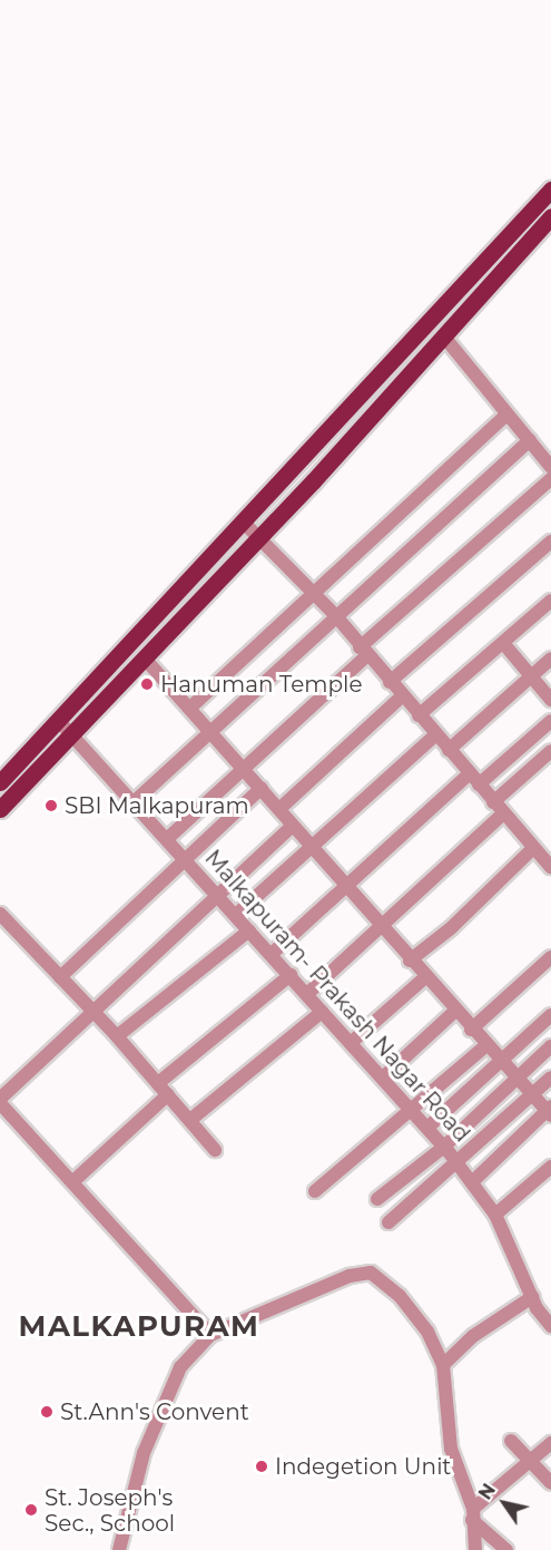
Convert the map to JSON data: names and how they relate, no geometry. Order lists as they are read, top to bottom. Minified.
{"streets":{"street":["Malkapuram- Prakash Nagar Road"]},"districts":["MALKAPURAM"],"places":["Hanuman Temple","SBI Malkapuram","St.Ann's Convent","Indegetion Unit","St. Joseph's Sec., School"],"north":"top left"}
